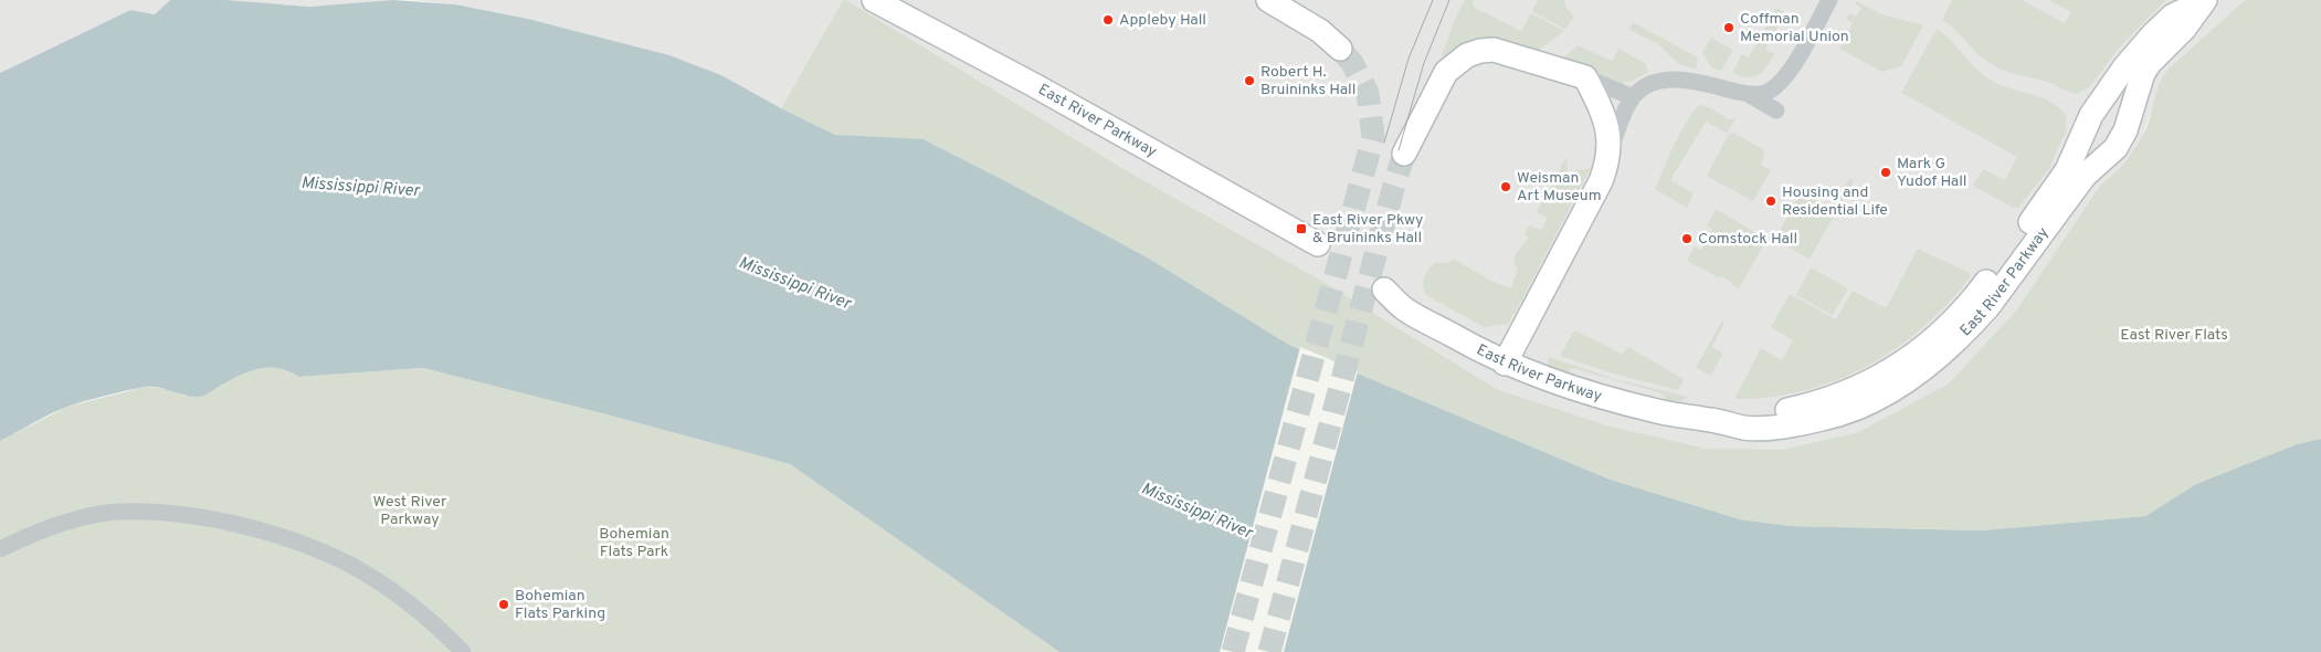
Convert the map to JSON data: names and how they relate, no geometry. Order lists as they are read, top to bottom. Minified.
{"streets":{"street":["East River Parkway"]},"water":["Mississippi River"],"parks":["East River Flats","West River Parkway","Bohemian Flats Park"],"places":{"other":["Appleby Hall","Coffman Memorial Union","Robert H. Bruininks Hall","Mark G Yudof Hall","Weisman Art Museum","Housing and Residential Life","Comstock Hall","Bohemian Flats Parking"],"transit":["East River Pkwy & Bruininks Hall"]}}
